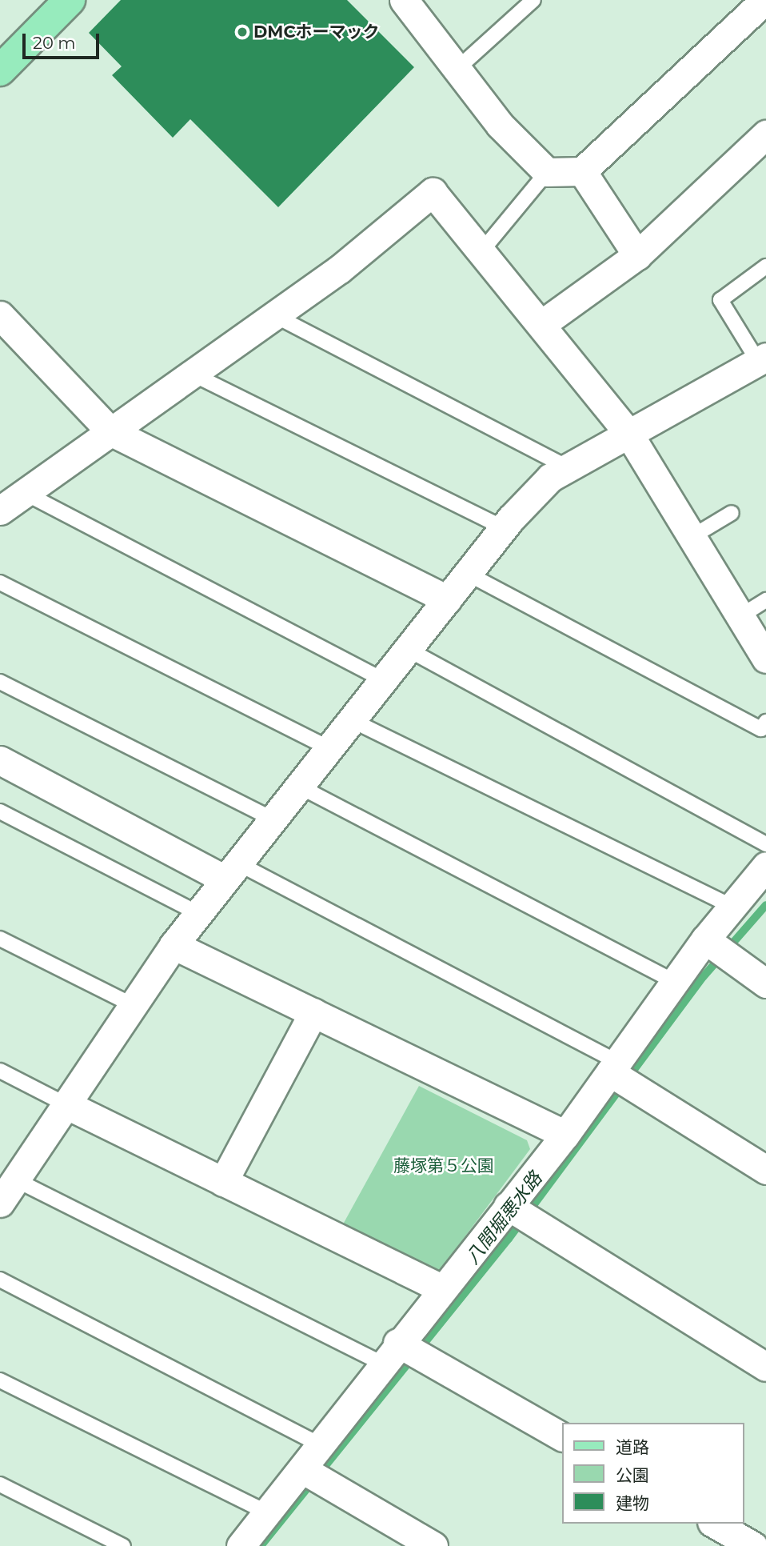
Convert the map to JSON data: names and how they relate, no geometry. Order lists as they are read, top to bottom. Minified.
{"water":["八間堀悪水路"],"parks":["藤塚第５公園"],"places":["DMCホーマック"],"legend":["道路","公園","建物"],"scale_bar":"20 m"}
